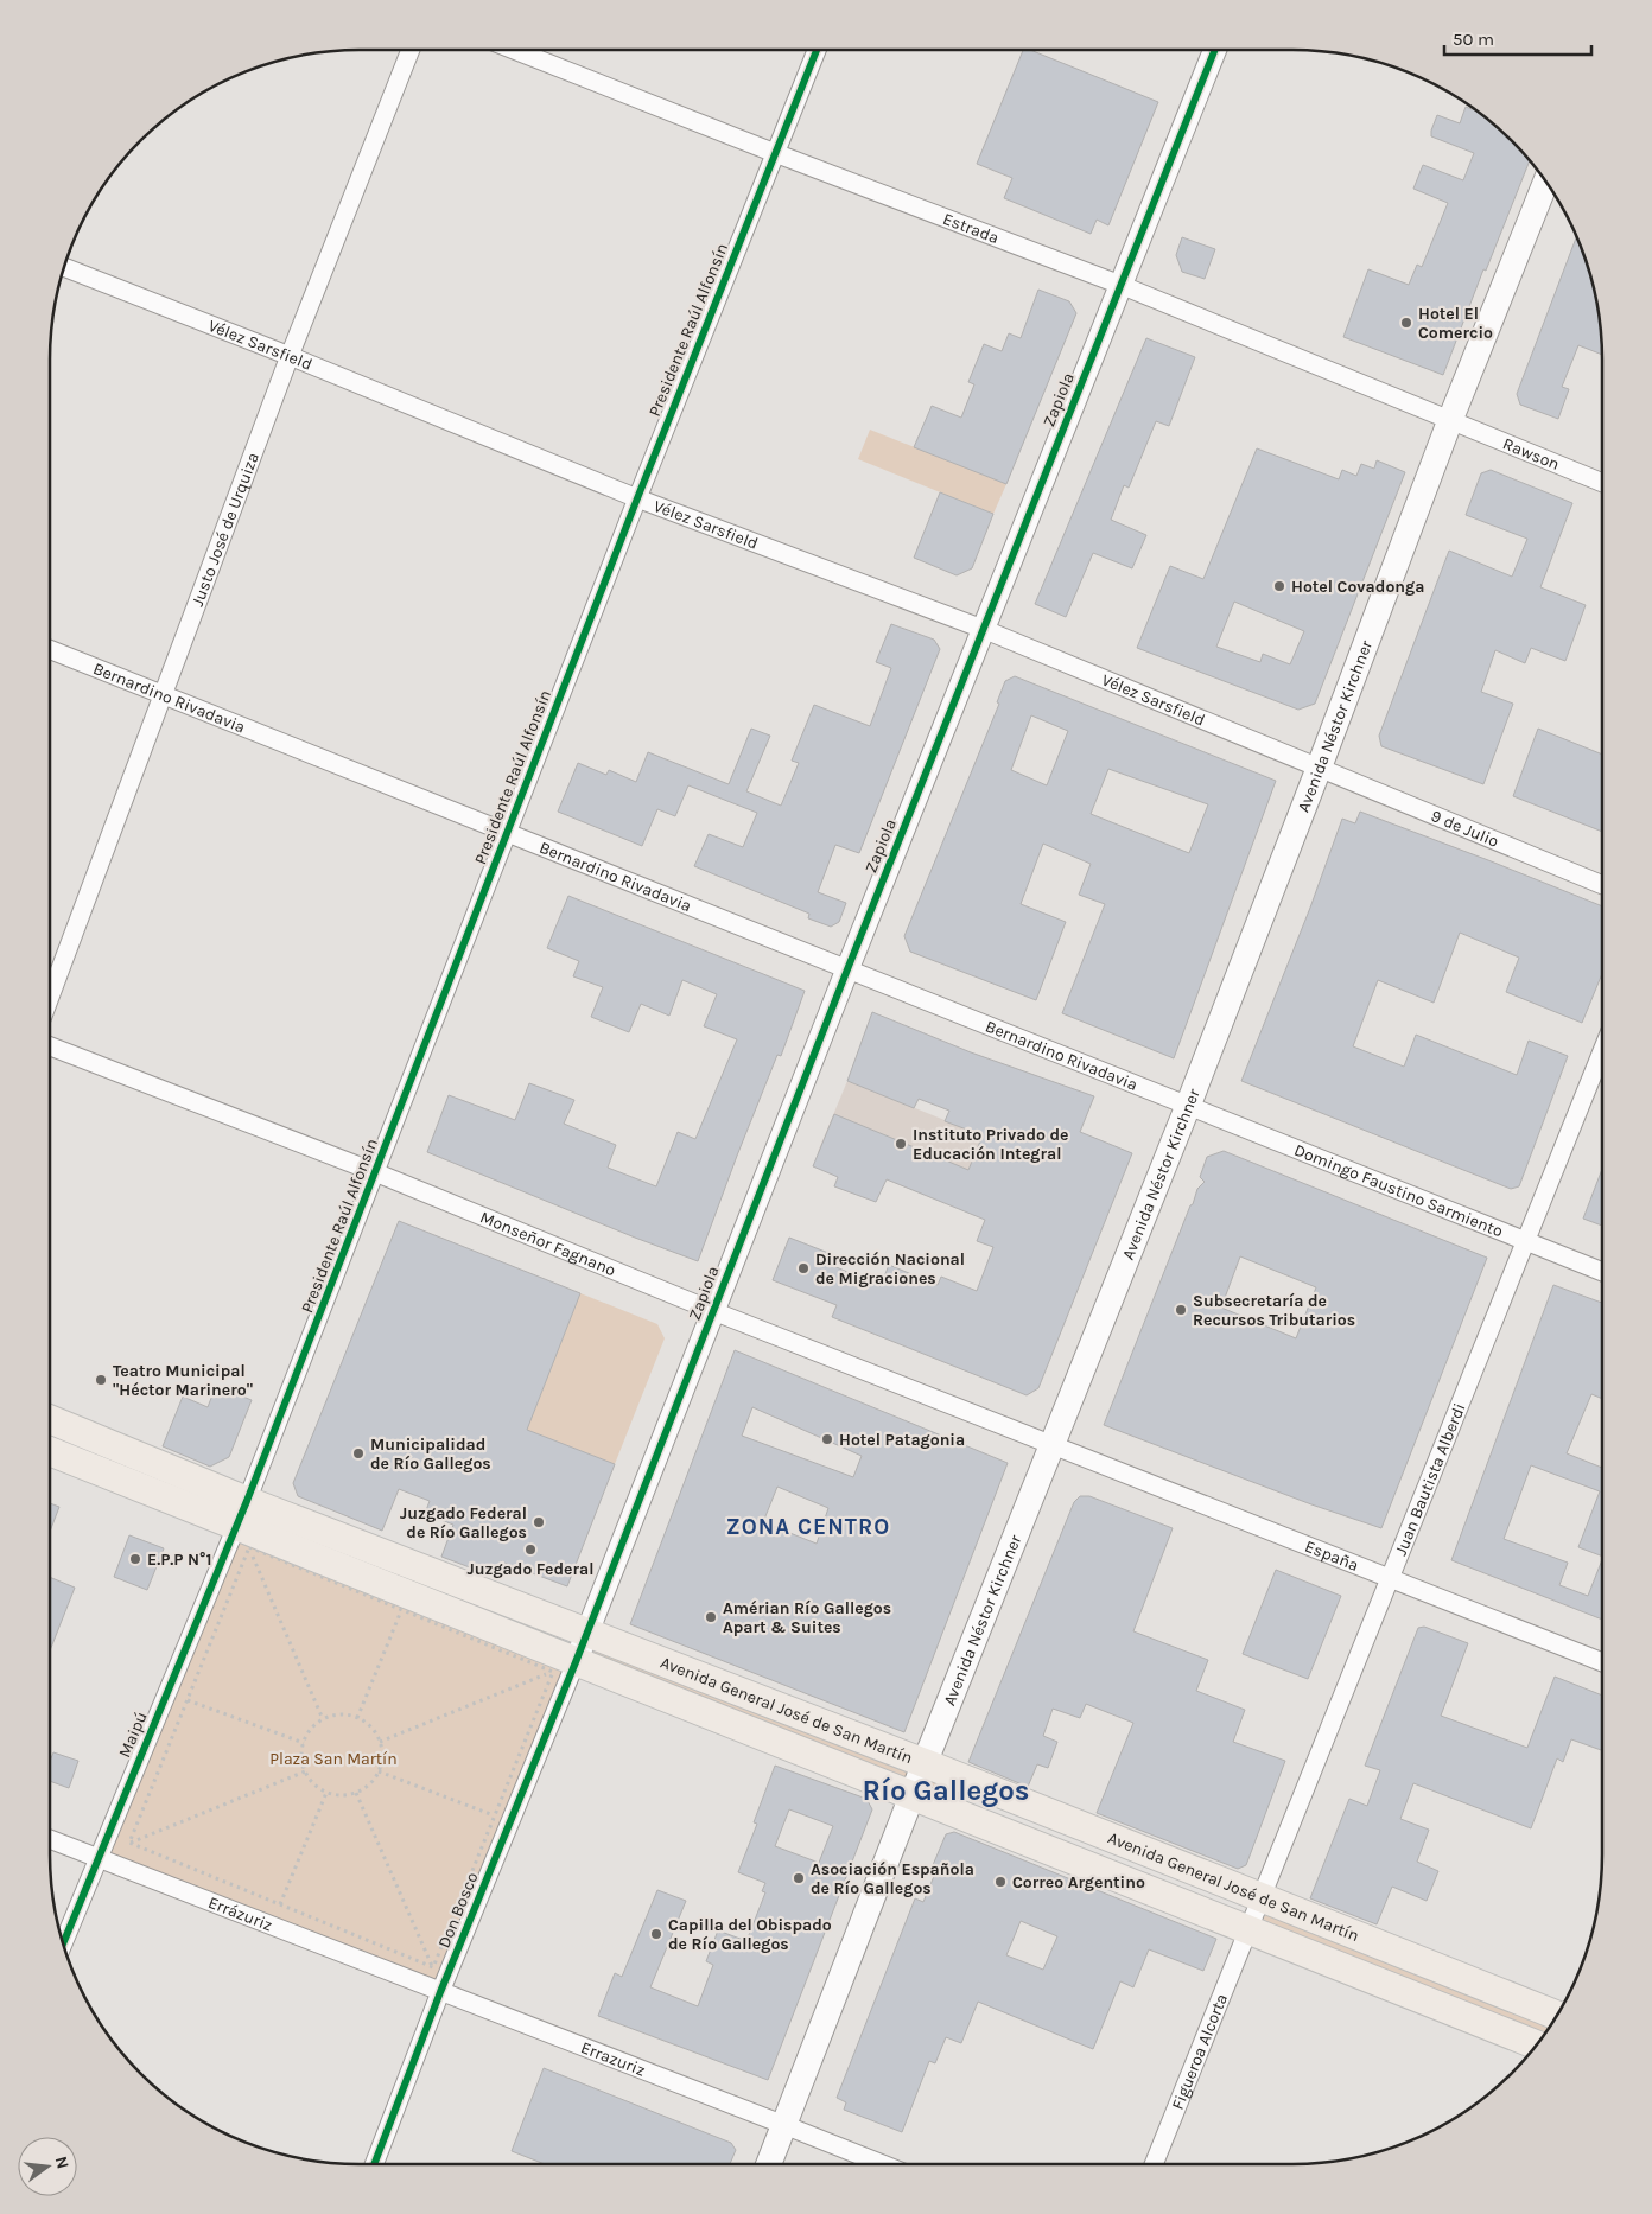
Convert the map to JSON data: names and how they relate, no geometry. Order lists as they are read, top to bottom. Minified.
{"streets":{"main road":["Avenida Néstor Kirchner","Avenida General José de San Martín"],"street":["Estrada","Presidente Raúl Alfonsín","Vélez Sarsfield","Zapiola","Rawson","Justo José de Urquiza","Bernardino Rivadavia","9 de Julio","Domingo Faustino Sarmiento","Monseñor Fagnano","Juan Bautista Alberdi","España","Maipú","Don Bosco","Errázuriz","Figueroa Alcorta","Errazuriz"]},"crossings":[["Estrada","Presidente Raúl Alfonsín"],["Estrada","Zapiola"],["Estrada","Rawson"],["Estrada","Avenida Néstor Kirchner"],["Presidente Raúl Alfonsín","Vélez Sarsfield"],["Presidente Raúl Alfonsín","Bernardino Rivadavia"],["Presidente Raúl Alfonsín","Monseñor Fagnano"],["Presidente Raúl Alfonsín","Avenida General José de San Martín"],["Presidente Raúl Alfonsín","Maipú"],["Vélez Sarsfield","Zapiola"],["Vélez Sarsfield","Justo José de Urquiza"],["Vélez Sarsfield","Avenida Néstor Kirchner"],["Vélez Sarsfield","9 de Julio"],["Zapiola","Bernardino Rivadavia"],["Zapiola","Monseñor Fagnano"],["Zapiola","Avenida General José de San Martín"],["Zapiola","Don Bosco"],["Rawson","Avenida Néstor Kirchner"],["Justo José de Urquiza","Bernardino Rivadavia"],["Bernardino Rivadavia","Avenida Néstor Kirchner"],["Bernardino Rivadavia","Domingo Faustino Sarmiento"],["Avenida Néstor Kirchner","9 de Julio"],["Avenida Néstor Kirchner","Domingo Faustino Sarmiento"],["Avenida Néstor Kirchner","Monseñor Fagnano"],["Avenida Néstor Kirchner","España"],["Avenida Néstor Kirchner","Avenida General José de San Martín"],["Avenida Néstor Kirchner","Errazuriz"],["Domingo Faustino Sarmiento","Juan Bautista Alberdi"],["Monseñor Fagnano","España"],["Juan Bautista Alberdi","España"],["Juan Bautista Alberdi","Avenida General José de San Martín"],["Juan Bautista Alberdi","Figueroa Alcorta"],["Avenida General José de San Martín","Maipú"],["Avenida General José de San Martín","Don Bosco"],["Avenida General José de San Martín","Figueroa Alcorta"],["Maipú","Errázuriz"],["Don Bosco","Errázuriz"],["Don Bosco","Errazuriz"],["Errázuriz","Errazuriz"]],"districts":["ZONA CENTRO","Río Gallegos"],"parks":["Plaza San Martín"],"places":["Hotel El Comercio","Hotel Covadonga","Instituto Privado de Educación Integral","Dirección Nacional de Migraciones","Subsecretaría de Recursos Tributarios","Teatro Municipal \"Héctor Marinero\"","Hotel Patagonia","Municipalidad de Río Gallegos","Juzgado Federal de Río Gallegos","Juzgado Federal","E.P.P N°1","Amérian Río Gallegos Apart & Suites","Asociación Española de Río Gallegos","Correo Argentino","Capilla del Obispado de Río Gallegos"],"scale_bar":"50 m","north":"right"}
